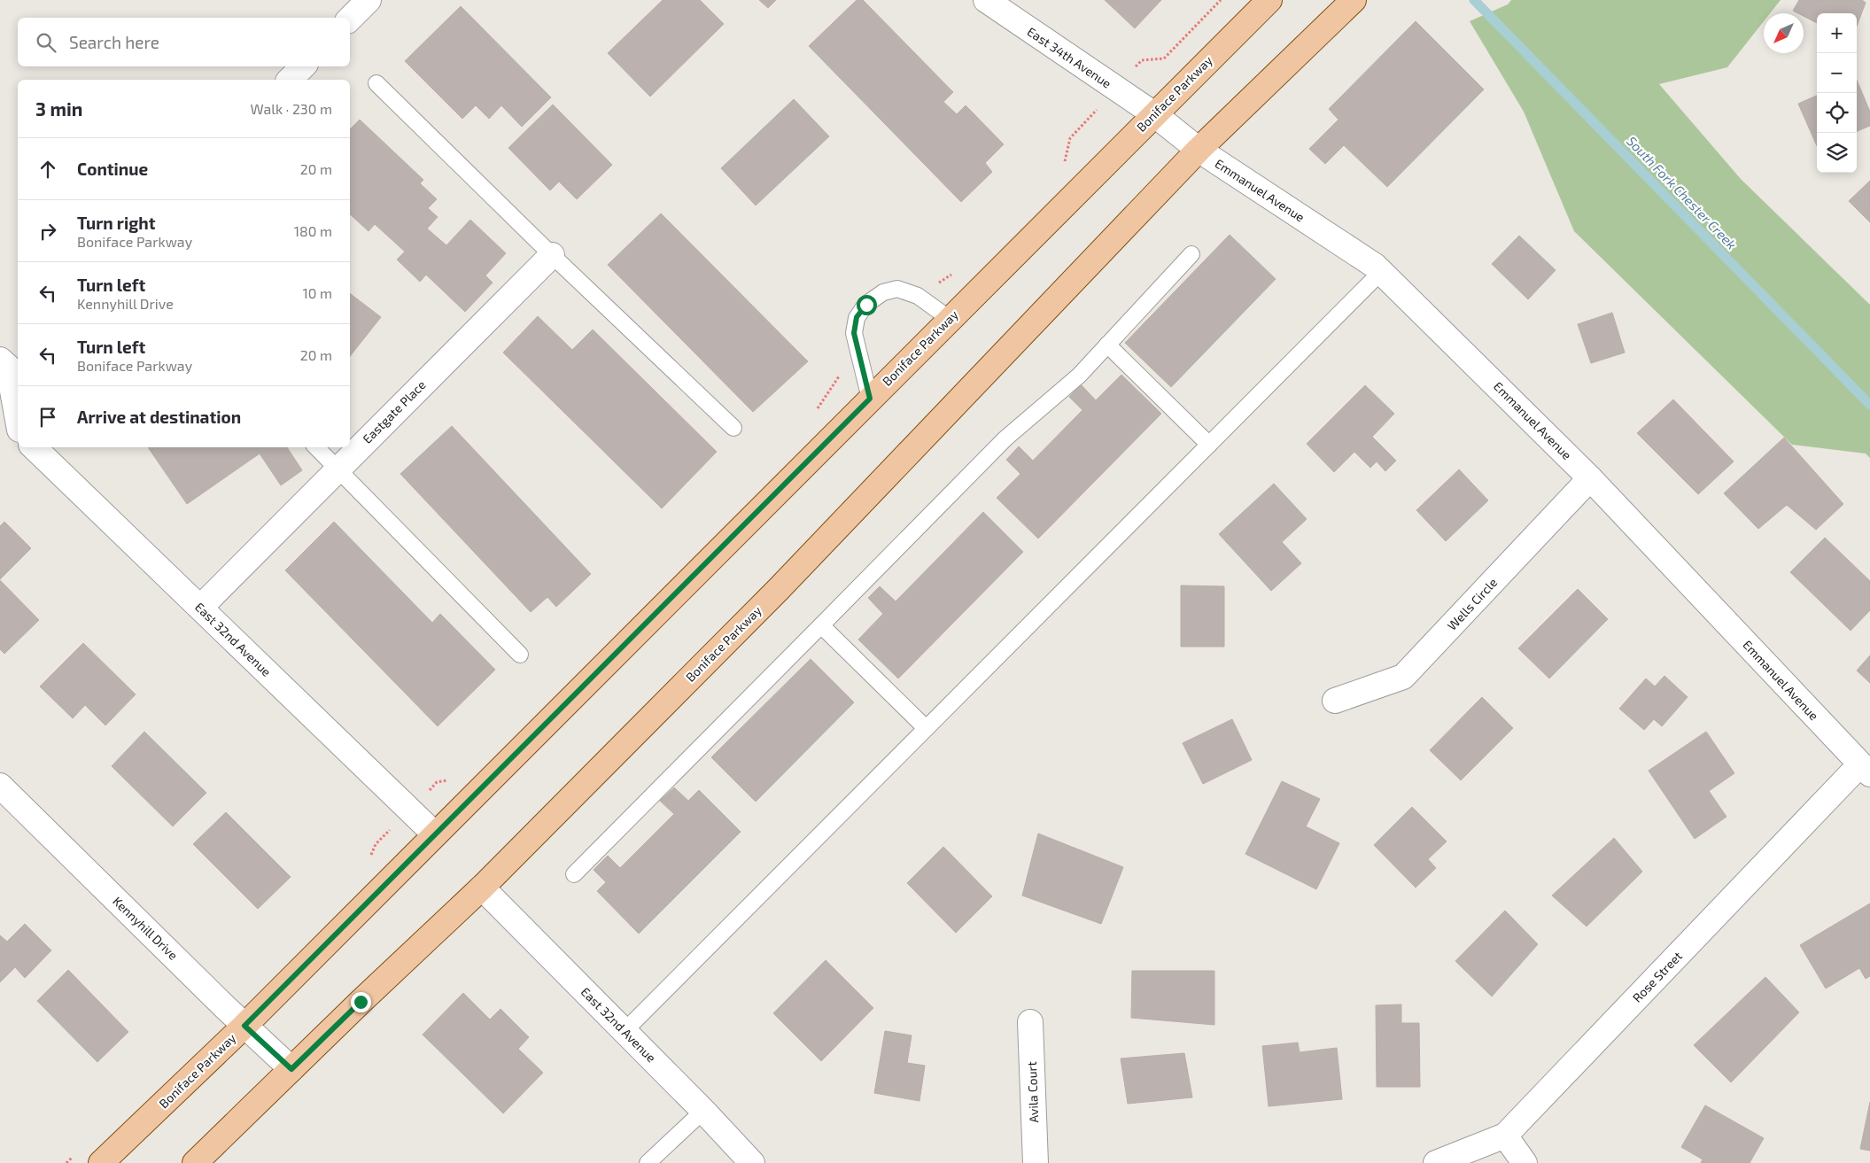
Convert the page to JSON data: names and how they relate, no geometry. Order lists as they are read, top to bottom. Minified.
{"streets":{"main road":["Boniface Parkway"],"street":["East 34th Avenue","Emmanuel Avenue","Eastgate Place","Wells Circle","East 32nd Avenue","Kennyhill Drive","Rose Street","Avila Court"]},"crossings":[["East 34th Avenue","Boniface Parkway"],["East 34th Avenue","Emmanuel Avenue"],["Boniface Parkway","Emmanuel Avenue"],["Boniface Parkway","East 32nd Avenue"],["Boniface Parkway","Kennyhill Drive"],["Emmanuel Avenue","Wells Circle"],["Emmanuel Avenue","Rose Street"],["Eastgate Place","East 32nd Avenue"]],"water":["South Fork Chester Creek"],"north":"bottom left","page":{"map_buttons":["+","−"],"search":"Search here","heading":["3 min","Walk · 230 m"],"list":[["Continue","20 m"],["Turn right","Boniface Parkway","180 m"],["Turn left","Kennyhill Drive","10 m"],["Turn left","Boniface Parkway","20 m"],"Arrive at destination"]}}
